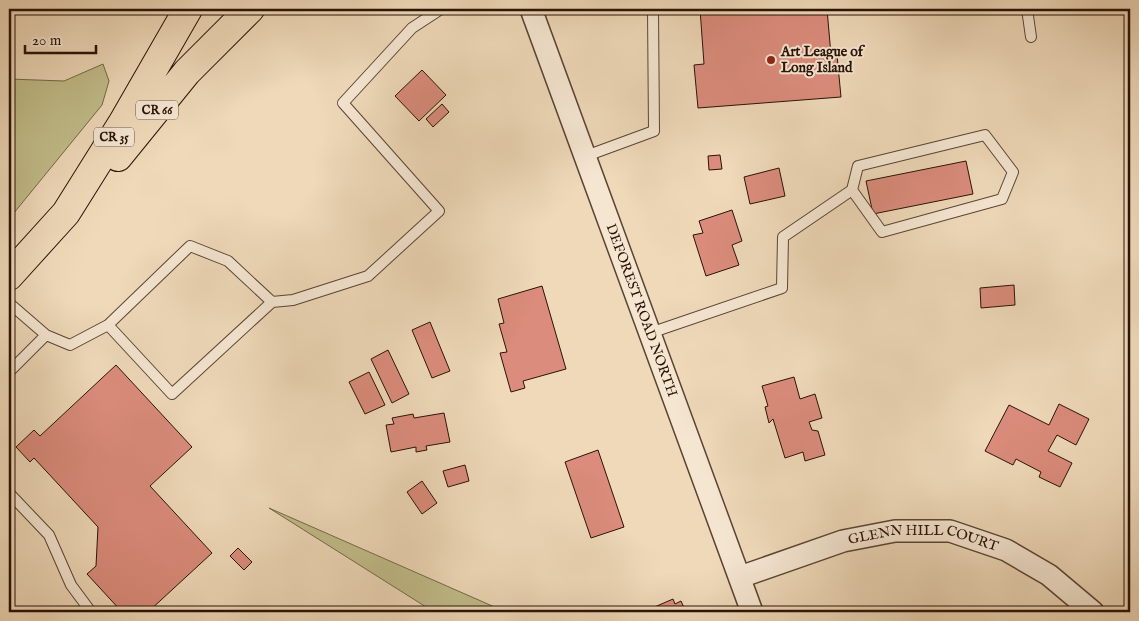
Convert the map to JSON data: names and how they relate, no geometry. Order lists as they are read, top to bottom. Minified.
{"streets":{"main road":["CR 66","CR 35"],"street":["DEFOREST ROAD NORTH","GLENN HILL COURT"]},"crossings":[["CR 66","CR 35"],["DEFOREST ROAD NORTH","GLENN HILL COURT"]],"places":["Art League of Long Island"],"scale_bar":"20 m"}
